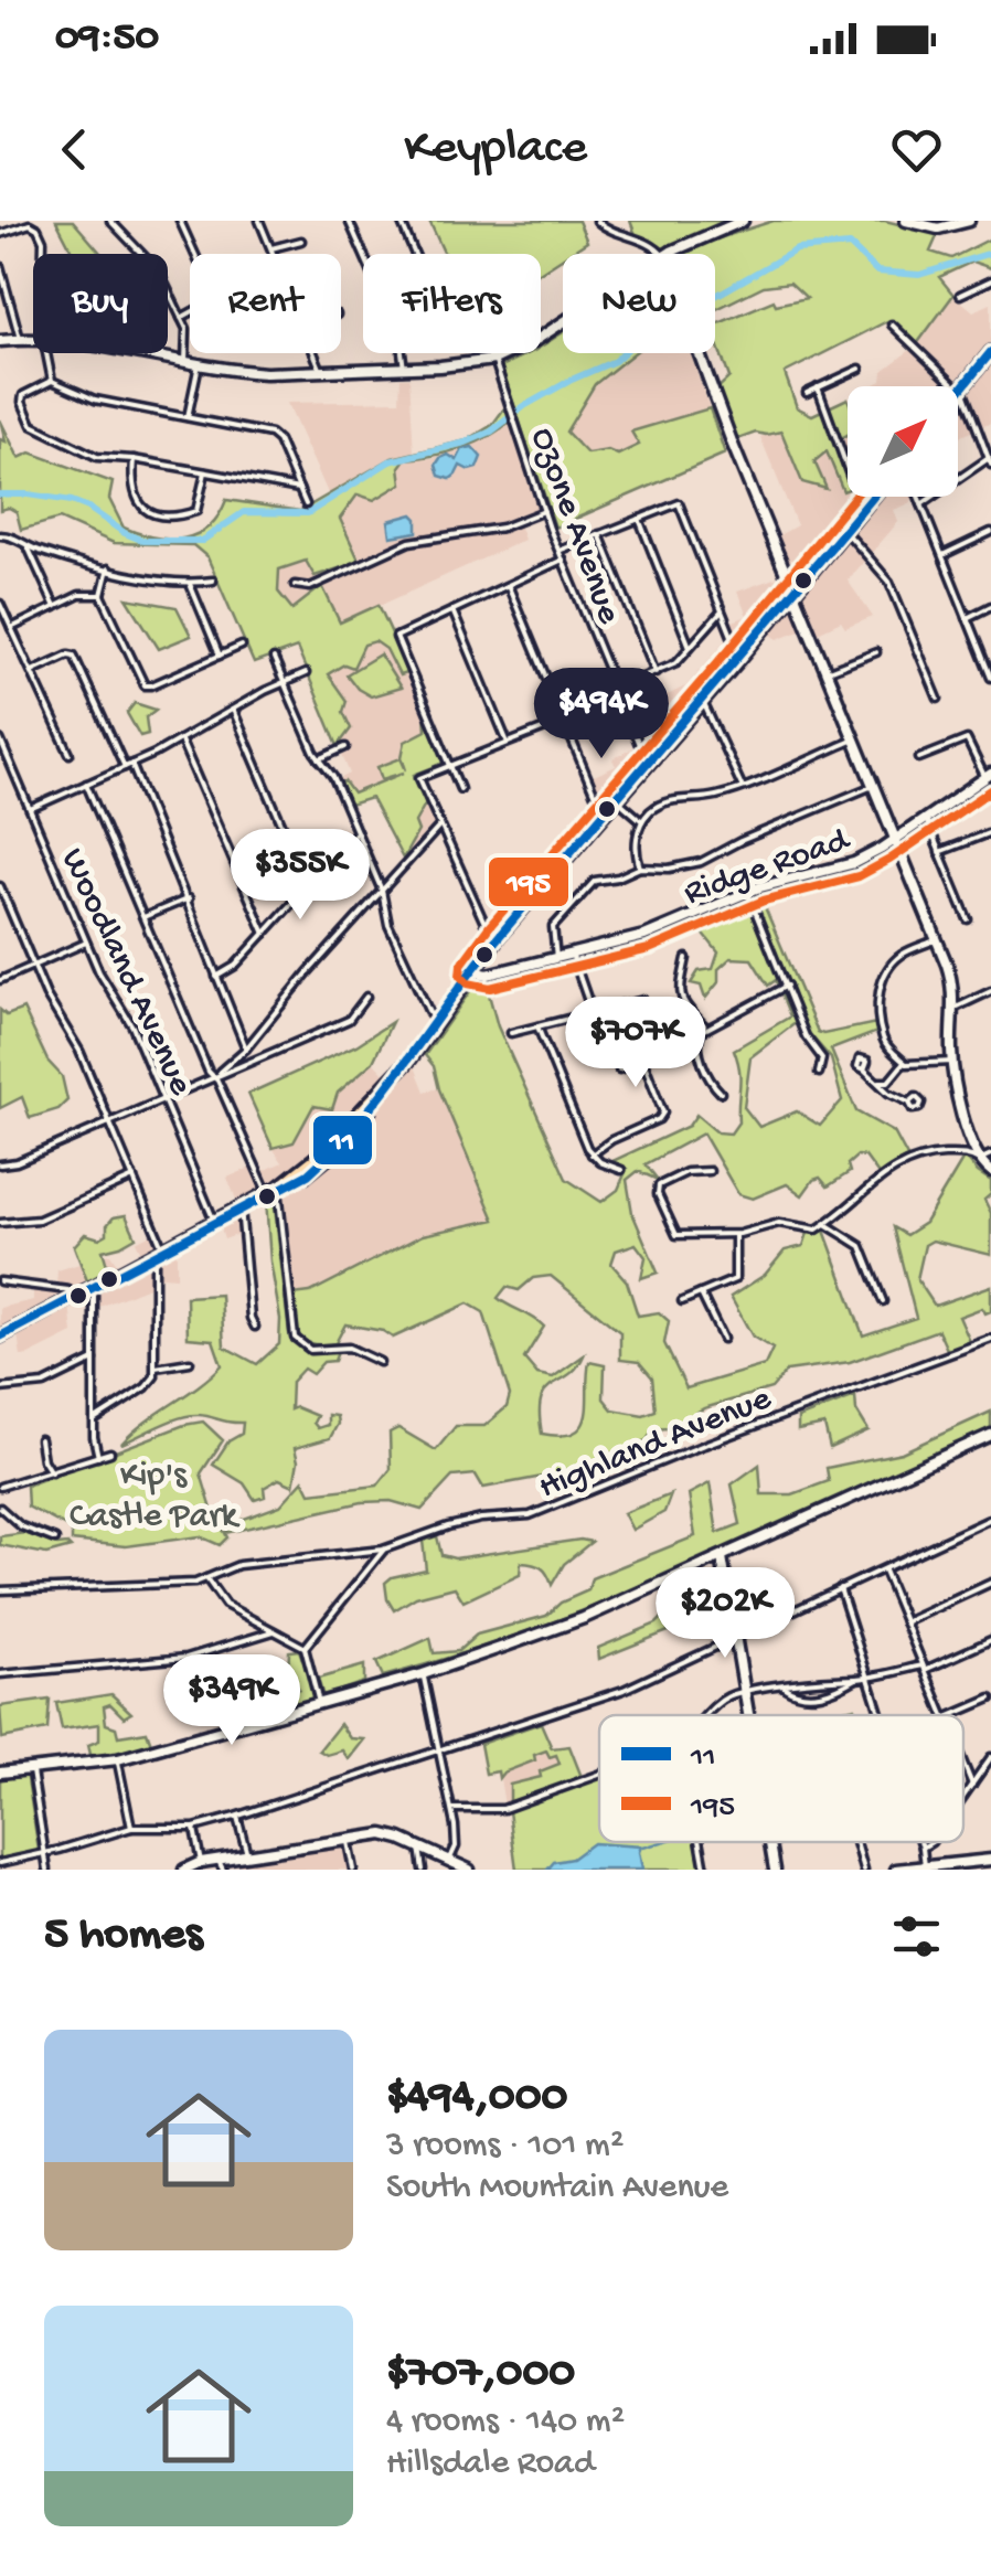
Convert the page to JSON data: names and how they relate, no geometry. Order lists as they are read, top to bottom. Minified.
{"streets":{"street":["Ozone Avenue","Ridge Road","Woodland Avenue","Highland Avenue"]},"parks":["Kip's Castle Park"],"lines":["transit line 11","transit line 195"],"legend":["11","195"],"north":"top right","page":{"status":"09:50","header":"Keyplace","chip":["Buy","Rent","Filters","New"],"price":["$494K","$355K","$707K","$202K","$349K"],"heading":"5 homes","list":[{"name":"$494,000","note":"3 rooms · 101 m² · South Mountain Avenue"},{"name":"$707,000","note":"4 rooms · 140 m² · Hillsdale Road"}]}}
